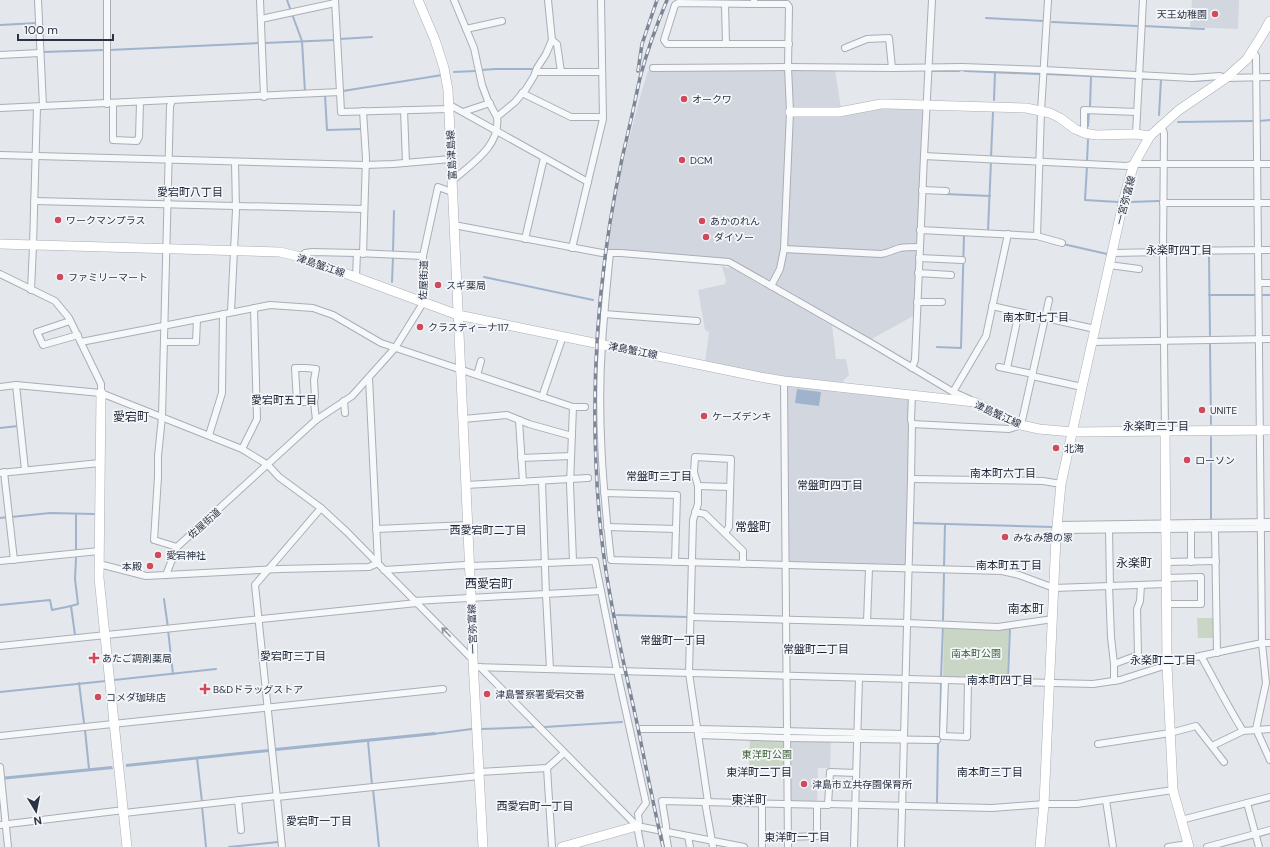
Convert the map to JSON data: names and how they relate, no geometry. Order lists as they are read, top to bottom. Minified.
{"streets":{"main road":["富島津島線","一宮弥富線","津島蟹江線"],"street":["佐屋街道"]},"crossings":[["富島津島線","一宮弥富線"],["富島津島線","津島蟹江線"],["富島津島線","佐屋街道"],["一宮弥富線","津島蟹江線"],["津島蟹江線","佐屋街道"]],"districts":["愛宕町八丁目","永楽町四丁目","南本町七丁目","愛宕町五丁目","愛宕町","永楽町三丁目","南本町六丁目","常盤町三丁目","常盤町四丁目","常盤町","西愛宕町二丁目","永楽町","南本町五丁目","西愛宕町","南本町","常盤町一丁目","常盤町二丁目","愛宕町三丁目","永楽町二丁目","南本町四丁目","東洋町二丁目","南本町三丁目","東洋町","西愛宕町一丁目","愛宕町一丁目","東洋町一丁目"],"parks":["南本町公園","東洋町公園"],"places":{"other":["天王幼稚園","オークワ","DCM","ワークマンプラス","あかのれん","ダイソー","ファミリーマート","スギ薬局","クラスティーナ117","UNITE","ケーズデンキ","北海","ローソン","みなみ憩の家","愛宕神社","本殿","津島警察署愛宕交番","コメダ珈琲店","津島市立共存園保育所"],"health":["あたご調剤薬局","B&Dドラッグストア"]},"scale_bar":"100 m","north":"bottom"}
